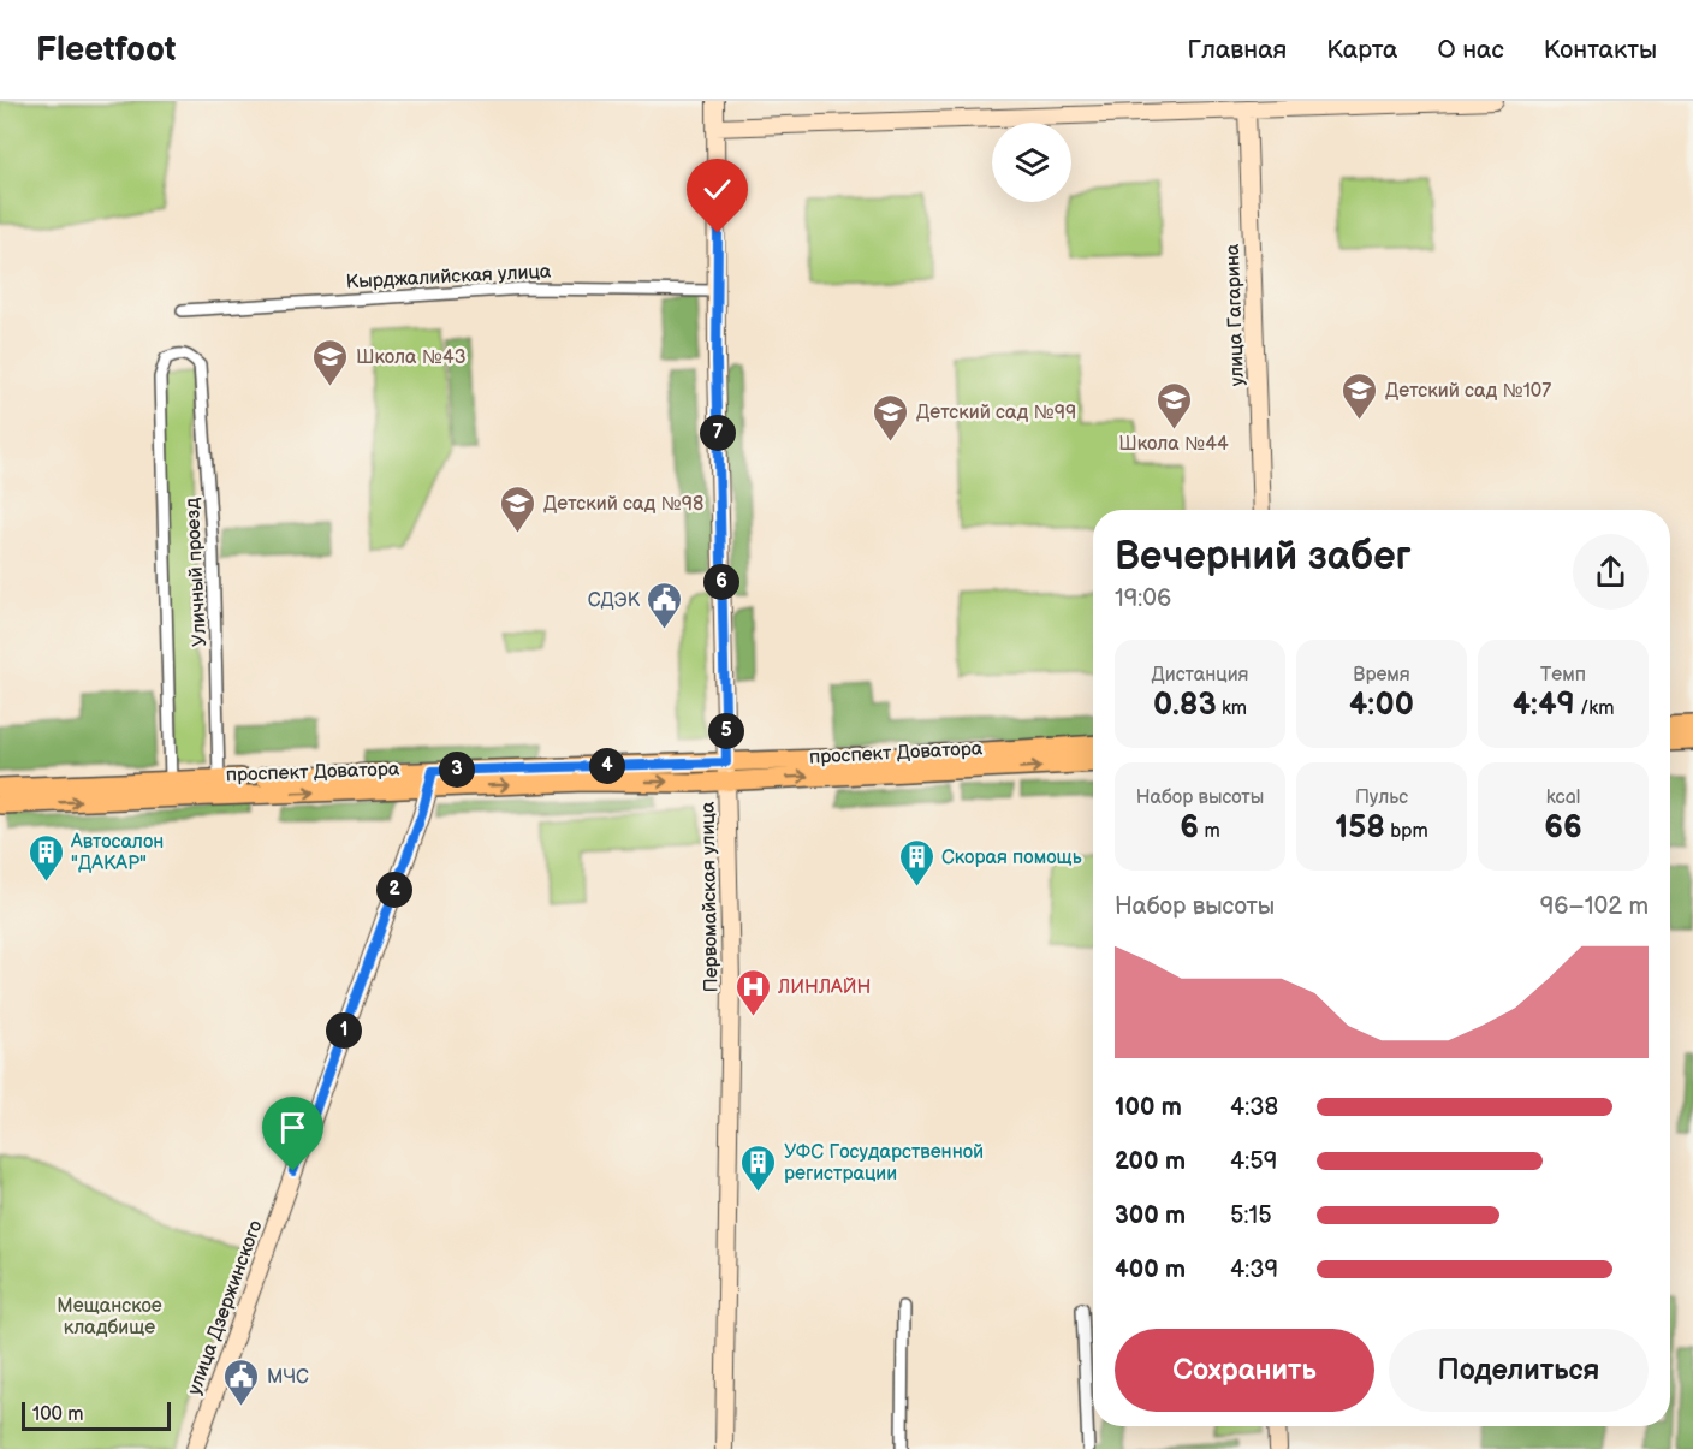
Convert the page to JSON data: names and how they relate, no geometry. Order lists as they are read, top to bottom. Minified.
{"streets":{"main road":["проспект Доватора"],"street":["Кырджалийская улица","улица Гагарина","Уличный проезд","Первомайская улица","улица Дзержинского"]},"crossings":[["Кырджалийская улица","Первомайская улица"],["Уличный проезд","проспект Доватора"],["проспект Доватора","Первомайская улица"],["проспект Доватора","улица Дзержинского"]],"parks":["Мещанское кладбище"],"places":{"school or university":["Школа №43","Детский сад №107","Школа №44","Детский сад №99","Детский сад №98"],"public building":["СДЭК","МЧС"],"building":["Автосалон \"ДАКАР\"","Скорая помощь","УФС Государственной регистрации"],"hospital":["ЛИНЛАЙН"]},"scale_bar":"100 m","page":{"header":"Fleetfoot","nav":["Главная","Карта","О нас","Контакты"],"pins":["7","6","5","4","3","2","1"],"heading":["Вечерний забег","19:06"],"stats":[["Дистанция","0.83 km"],["Время","4:00"],["Темп","4:49 /km"],["Набор высоты","6 m"],["Пульс","158 bpm"],["kcal","66"]],"chart":["Набор высоты","96–102 m"],"list":[{"name":"100 m","note":"4:38"},{"name":"200 m","note":"4:59"},{"name":"300 m","note":"5:15"},{"name":"400 m","note":"4:39"}],"buttons":["Сохранить","Поделиться"],"scale":"100 m"}}
